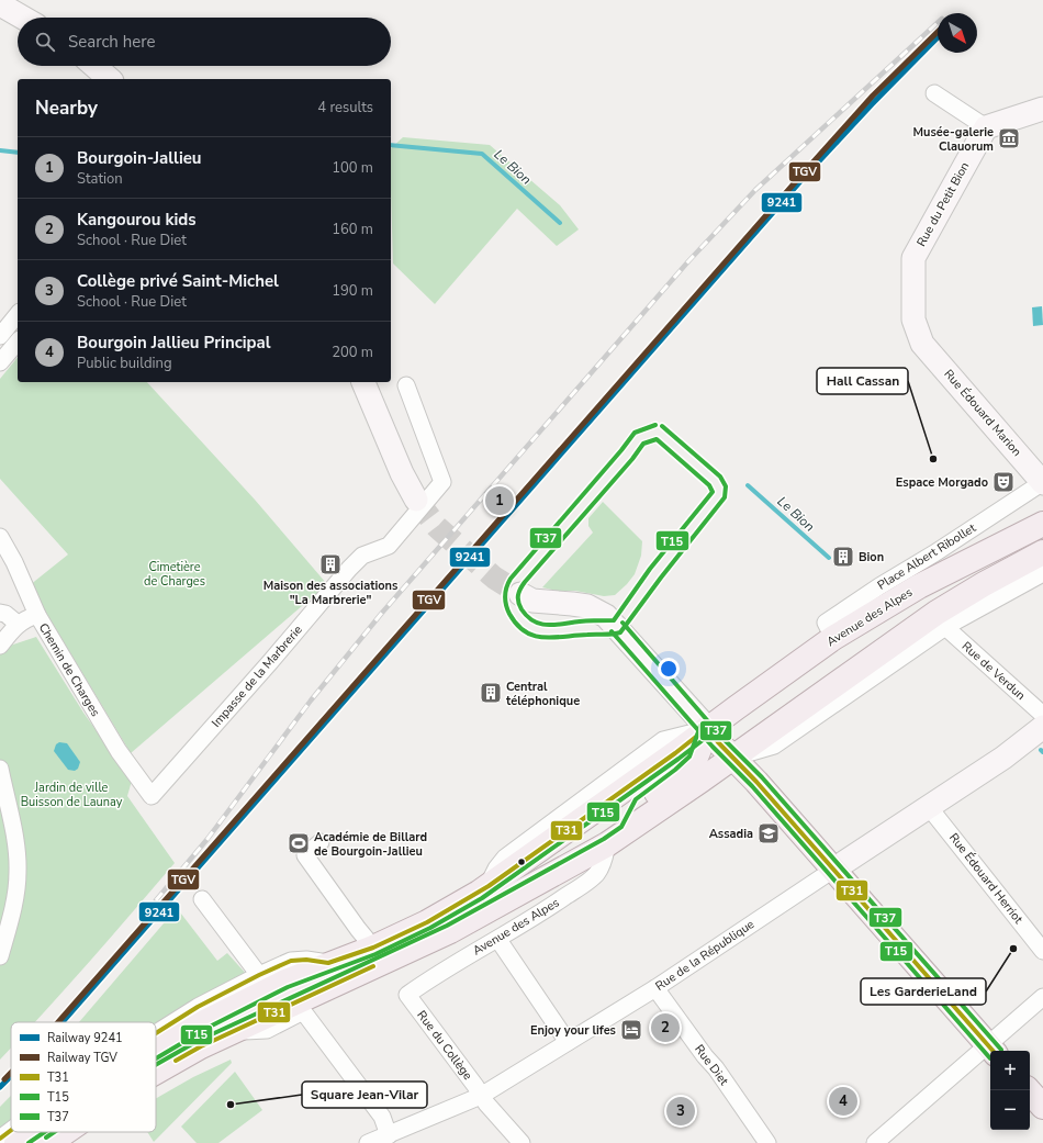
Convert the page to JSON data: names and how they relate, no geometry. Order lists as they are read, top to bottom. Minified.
{"streets":{"main road":["Avenue des Alpes"],"street":["Rue du Petit Bion","Rue Édouard Marion","Place Albert Ribollet","Chemin de Charges","Rue de Verdun","Impasse de la Marbrerie","Rue Édouard Herriot","Rue de la République","Rue du Collège","Rue Diet"]},"crossings":[["Rue du Petit Bion","Rue Édouard Marion"],["Rue Édouard Marion","Place Albert Ribollet"],["Place Albert Ribollet","Avenue des Alpes"],["Avenue des Alpes","Rue du Collège"],["Chemin de Charges","Impasse de la Marbrerie"],["Rue Édouard Herriot","Rue de la République"],["Rue de la République","Rue du Collège"],["Rue de la République","Rue Diet"]],"water":["Le Bion"],"parks":["Cimetière de Charges","Jardin de ville Buisson de Launay"],"places":{"museum":["Musée-galerie Clauorum"],"other":["Hall Cassan","Les GarderieLand","Square Jean-Vilar"],"theatre":["Espace Morgado"],"building":["Bion","Maison des associations \"La Marbrerie\"","Central téléphonique"],"school or university":["Assadia"],"sports":["Académie de Billard de Bourgoin-Jallieu"],"hotel":["Enjoy your lifes"]},"lines":["rail line TGV","rail line 9241","transit line T37","transit line T15","transit line T31"],"legend":["Railway 9241","Railway TGV","T31","T15","T37"],"north":"bottom right","page":{"search":"Search here","heading":["Nearby","4 results"],"list":[{"mark":"1","name":"Bourgoin-Jallieu","note":"Station","value":"100 m"},{"mark":"2","name":"Kangourou kids","note":"School · Rue Diet","value":"160 m"},{"mark":"3","name":"Collège privé Saint-Michel","note":"School · Rue Diet","value":"190 m"},{"mark":"4","name":"Bourgoin Jallieu Principal","note":"Public building","value":"200 m"}],"pins":["1","2","4","3"],"map_buttons":["+","−"]}}
